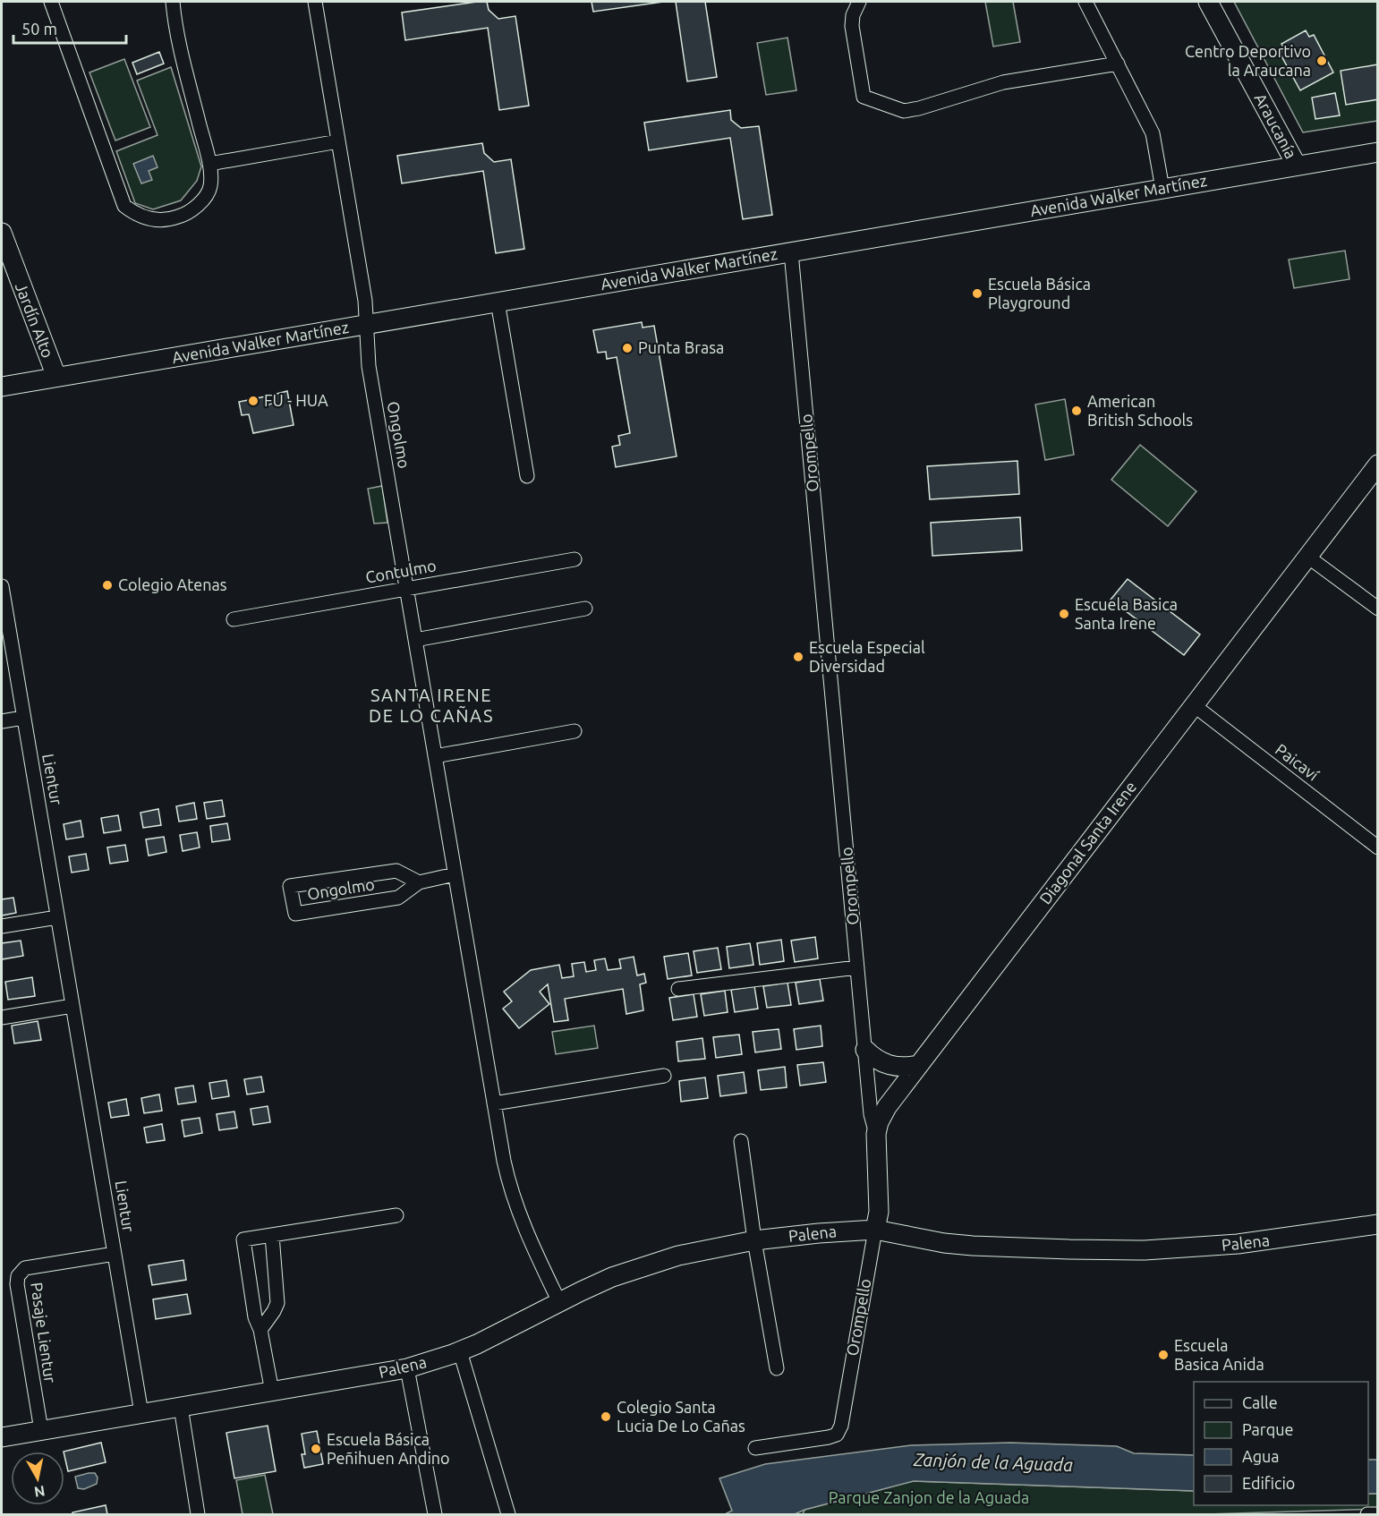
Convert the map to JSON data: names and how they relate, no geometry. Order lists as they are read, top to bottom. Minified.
{"streets":{"street":["Araucanía","Avenida Walker Martínez","Jardín Alto","Ongolmo","Orompello","Contulmo","Paicaví","Lientur","Diagonal Santa Irene","Palena","Pasaje Lientur"]},"crossings":[["Araucanía","Avenida Walker Martínez"],["Avenida Walker Martínez","Jardín Alto"],["Avenida Walker Martínez","Ongolmo"],["Avenida Walker Martínez","Orompello"],["Ongolmo","Contulmo"],["Ongolmo","Palena"],["Orompello","Diagonal Santa Irene"],["Orompello","Palena"],["Paicaví","Diagonal Santa Irene"],["Lientur","Palena"],["Lientur","Pasaje Lientur"],["Palena","Pasaje Lientur"]],"districts":["SANTA IRENE DE LO CAÑAS"],"water":["Zanjón de la Aguada"],"parks":["Parque Zanjon de la Aguada"],"places":["Centro Deportivo la Araucana","Escuela Básica Playground","Punta Brasa","FU - HUA","American British Schools","Colegio Atenas","Escuela Basica Santa Irene","Escuela Especial Diversidad","Escuela Basica Anida","Colegio Santa Lucia De Lo Cañas","Escuela Básica Peñihuen Andino"],"legend":["Calle","Parque","Agua","Edificio"],"scale_bar":"50 m","north":"bottom"}
